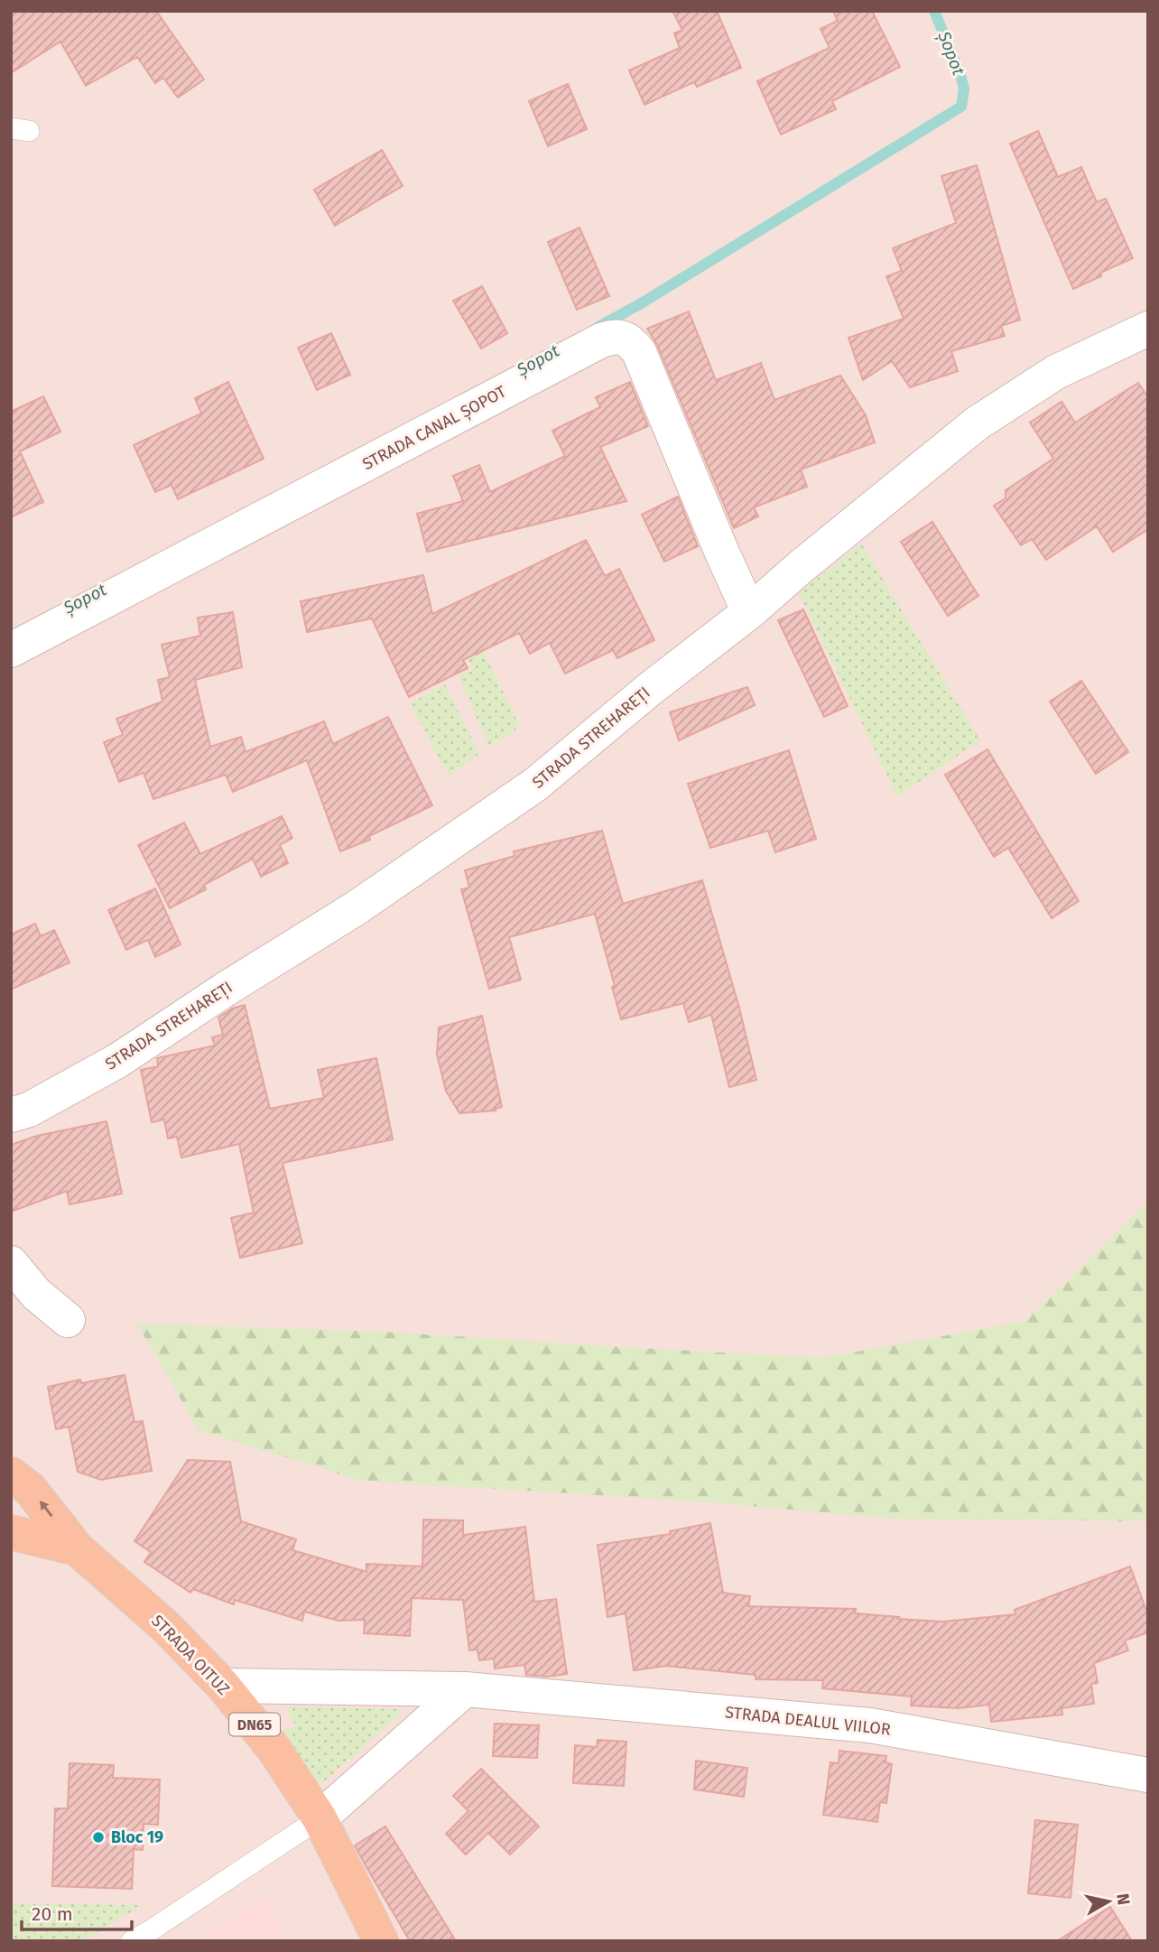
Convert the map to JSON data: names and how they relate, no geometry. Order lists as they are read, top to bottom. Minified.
{"streets":{"main road":["STRADA OITUZ","DN65"],"street":["STRADA CANAL ȘOPOT","STRADA STREHAREȚI","STRADA DEALUL VIILOR"]},"crossings":[["STRADA CANAL ȘOPOT","STRADA STREHAREȚI"],["STRADA OITUZ","STRADA DEALUL VIILOR"]],"water":["Șopot"],"places":["Bloc 19"],"scale_bar":"20 m","north":"right"}
